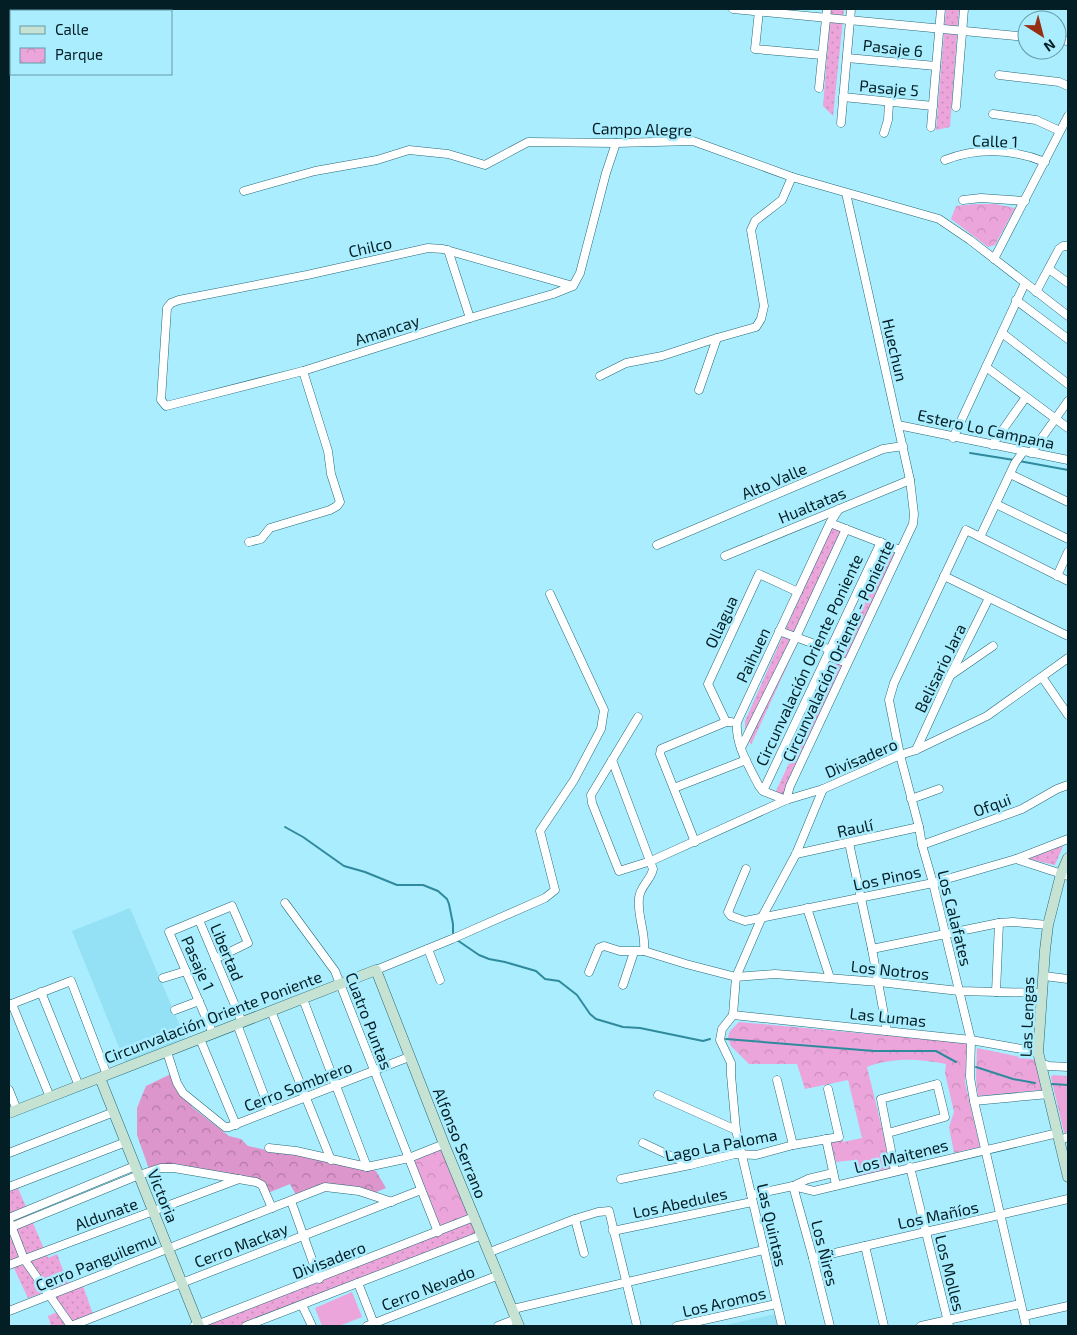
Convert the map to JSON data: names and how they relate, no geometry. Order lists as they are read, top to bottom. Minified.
{"streets":{"street":["Pasaje 6","Pasaje 5","Campo Alegre","Calle 1","Chilco","Amancay","Huechun","Estero Lo Campana","Alto Valle","Hualtatas","Ollagua","Circunvalación Oriente - Poniente","Paihuen","Circunvalación Oriente Poniente","Belisario Jara","Divisadero","Ofqui","Raulí","Los Pinos","Los Calafates","Libertad","Pasaje 1","Los Notros","Las Lumas","Las Lengas","Cuatro Puntas","Cerro Sombrero","Alfonso Serrano","Lago La Paloma","Los Maitenes","Victoria","Los Abedules","Aldunate","Los Mañíos","Las Quintas","Cerro Mackay","Los Ñires","Cerro Panguilemu","Los Molles","Cerro Nevado","Los Aromos"]},"crossings":[["Campo Alegre","Huechun"],["Chilco","Amancay"],["Huechun","Estero Lo Campana"],["Huechun","Alto Valle"],["Huechun","Hualtatas"],["Huechun","Circunvalación Oriente - Poniente"],["Hualtatas","Paihuen"],["Ollagua","Paihuen"],["Circunvalación Oriente Poniente","Libertad"],["Circunvalación Oriente Poniente","Pasaje 1"],["Circunvalación Oriente Poniente","Cuatro Puntas"],["Circunvalación Oriente Poniente","Cerro Sombrero"],["Circunvalación Oriente Poniente","Alfonso Serrano"],["Circunvalación Oriente Poniente","Victoria"],["Belisario Jara","Divisadero"],["Divisadero","Raulí"],["Divisadero","Los Pinos"],["Divisadero","Los Calafates"],["Divisadero","Los Notros"],["Divisadero","Las Lumas"],["Divisadero","Cuatro Puntas"],["Divisadero","Alfonso Serrano"],["Divisadero","Victoria"],["Divisadero","Las Quintas"],["Ofqui","Los Calafates"],["Raulí","Los Calafates"],["Los Pinos","Los Calafates"],["Los Calafates","Los Notros"],["Los Calafates","Las Lumas"],["Los Calafates","Los Maitenes"],["Los Calafates","Los Mañíos"],["Libertad","Pasaje 1"],["Libertad","Cerro Sombrero"],["Los Notros","Las Lengas"],["Las Lumas","Las Lengas"],["Las Lumas","Las Quintas"],["Las Lengas","Los Maitenes"],["Cuatro Puntas","Cerro Sombrero"],["Cuatro Puntas","Cerro Mackay"],["Cerro Sombrero","Alfonso Serrano"],["Alfonso Serrano","Cerro Nevado"],["Lago La Paloma","Las Quintas"],["Los Maitenes","Los Abedules"],["Los Maitenes","Las Quintas"],["Los Maitenes","Los Ñires"],["Los Maitenes","Los Molles"],["Victoria","Aldunate"],["Victoria","Cerro Mackay"],["Victoria","Cerro Panguilemu"],["Los Abedules","Las Quintas"],["Los Mañíos","Los Ñires"],["Los Mañíos","Los Molles"],["Las Quintas","Los Aromos"],["Cerro Mackay","Cerro Panguilemu"]],"legend":["Calle","Parque"],"north":"bottom right"}
